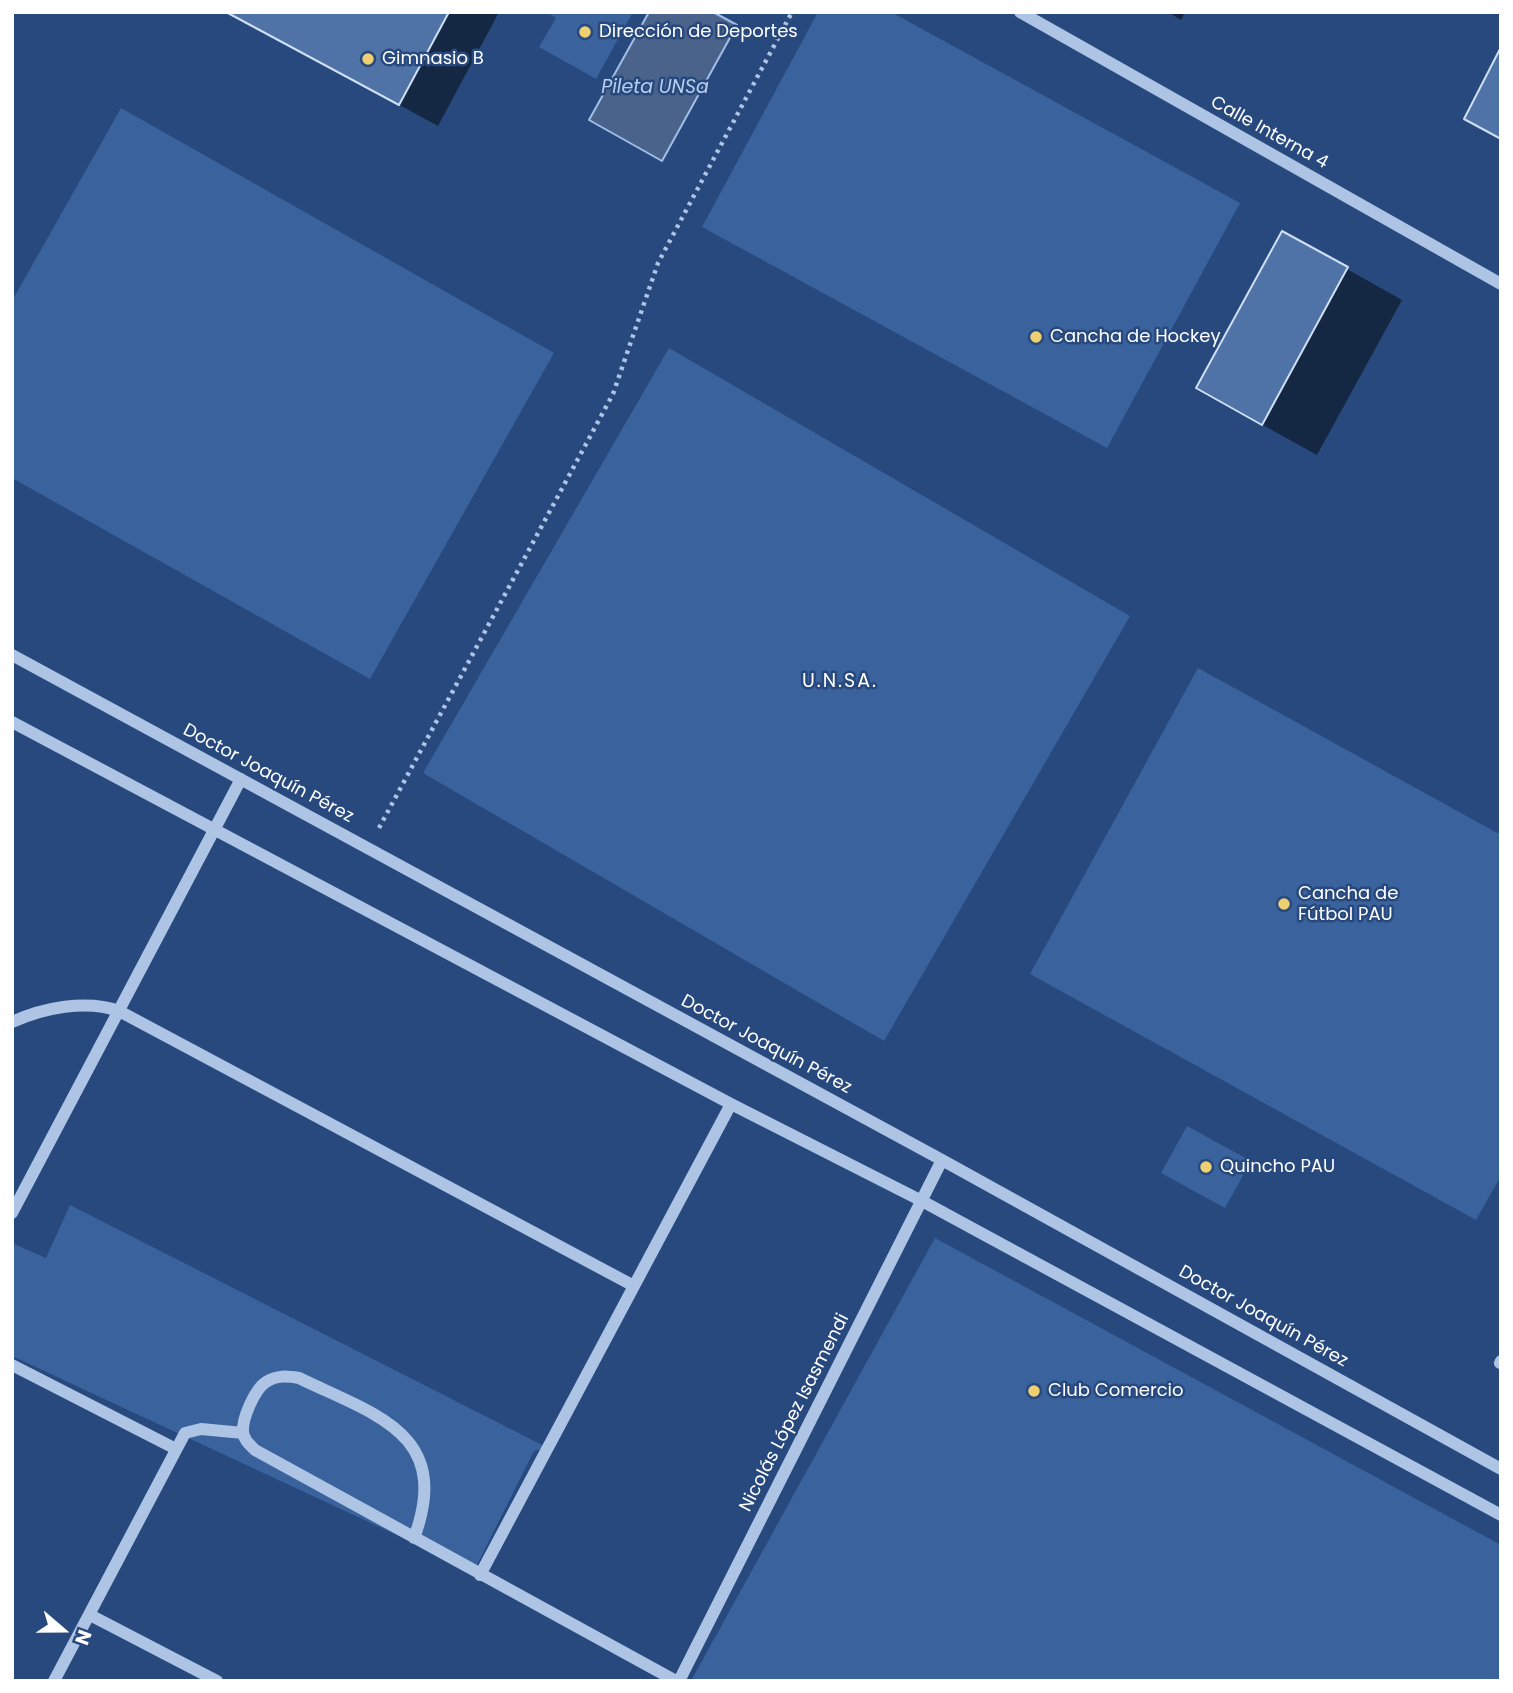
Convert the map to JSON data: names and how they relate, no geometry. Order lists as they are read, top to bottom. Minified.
{"streets":{"street":["Calle Interna 4","Doctor Joaquín Pérez","Nicolás López Isasmendi"]},"crossings":[["Doctor Joaquín Pérez","Nicolás López Isasmendi"]],"districts":["U.N.SA."],"water":["Pileta UNSa"],"places":["Dirección de Deportes","Gimnasio B","Cancha de Hockey","Cancha de Fútbol PAU","Quincho PAU","Club Comercio"],"north":"right"}
